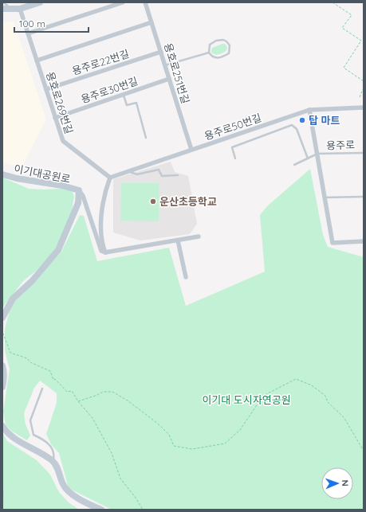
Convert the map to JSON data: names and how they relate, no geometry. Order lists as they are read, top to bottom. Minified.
{"streets":{"street":["용주로22번길","용호로251번길","용주로30번길","용호로269번길","용주로50번길","이기대공원로"],"lane":["용주로"]},"crossings":[["용주로22번길","용호로251번길"],["용주로22번길","용호로269번길"],["용호로251번길","용주로30번길"],["용호로251번길","용주로50번길"],["용주로30번길","용호로269번길"],["용호로269번길","용주로50번길"]],"parks":["이기대 도시자연공원"],"places":["탑 마트","운산초등학교"],"scale_bar":"100 m","north":"right"}
